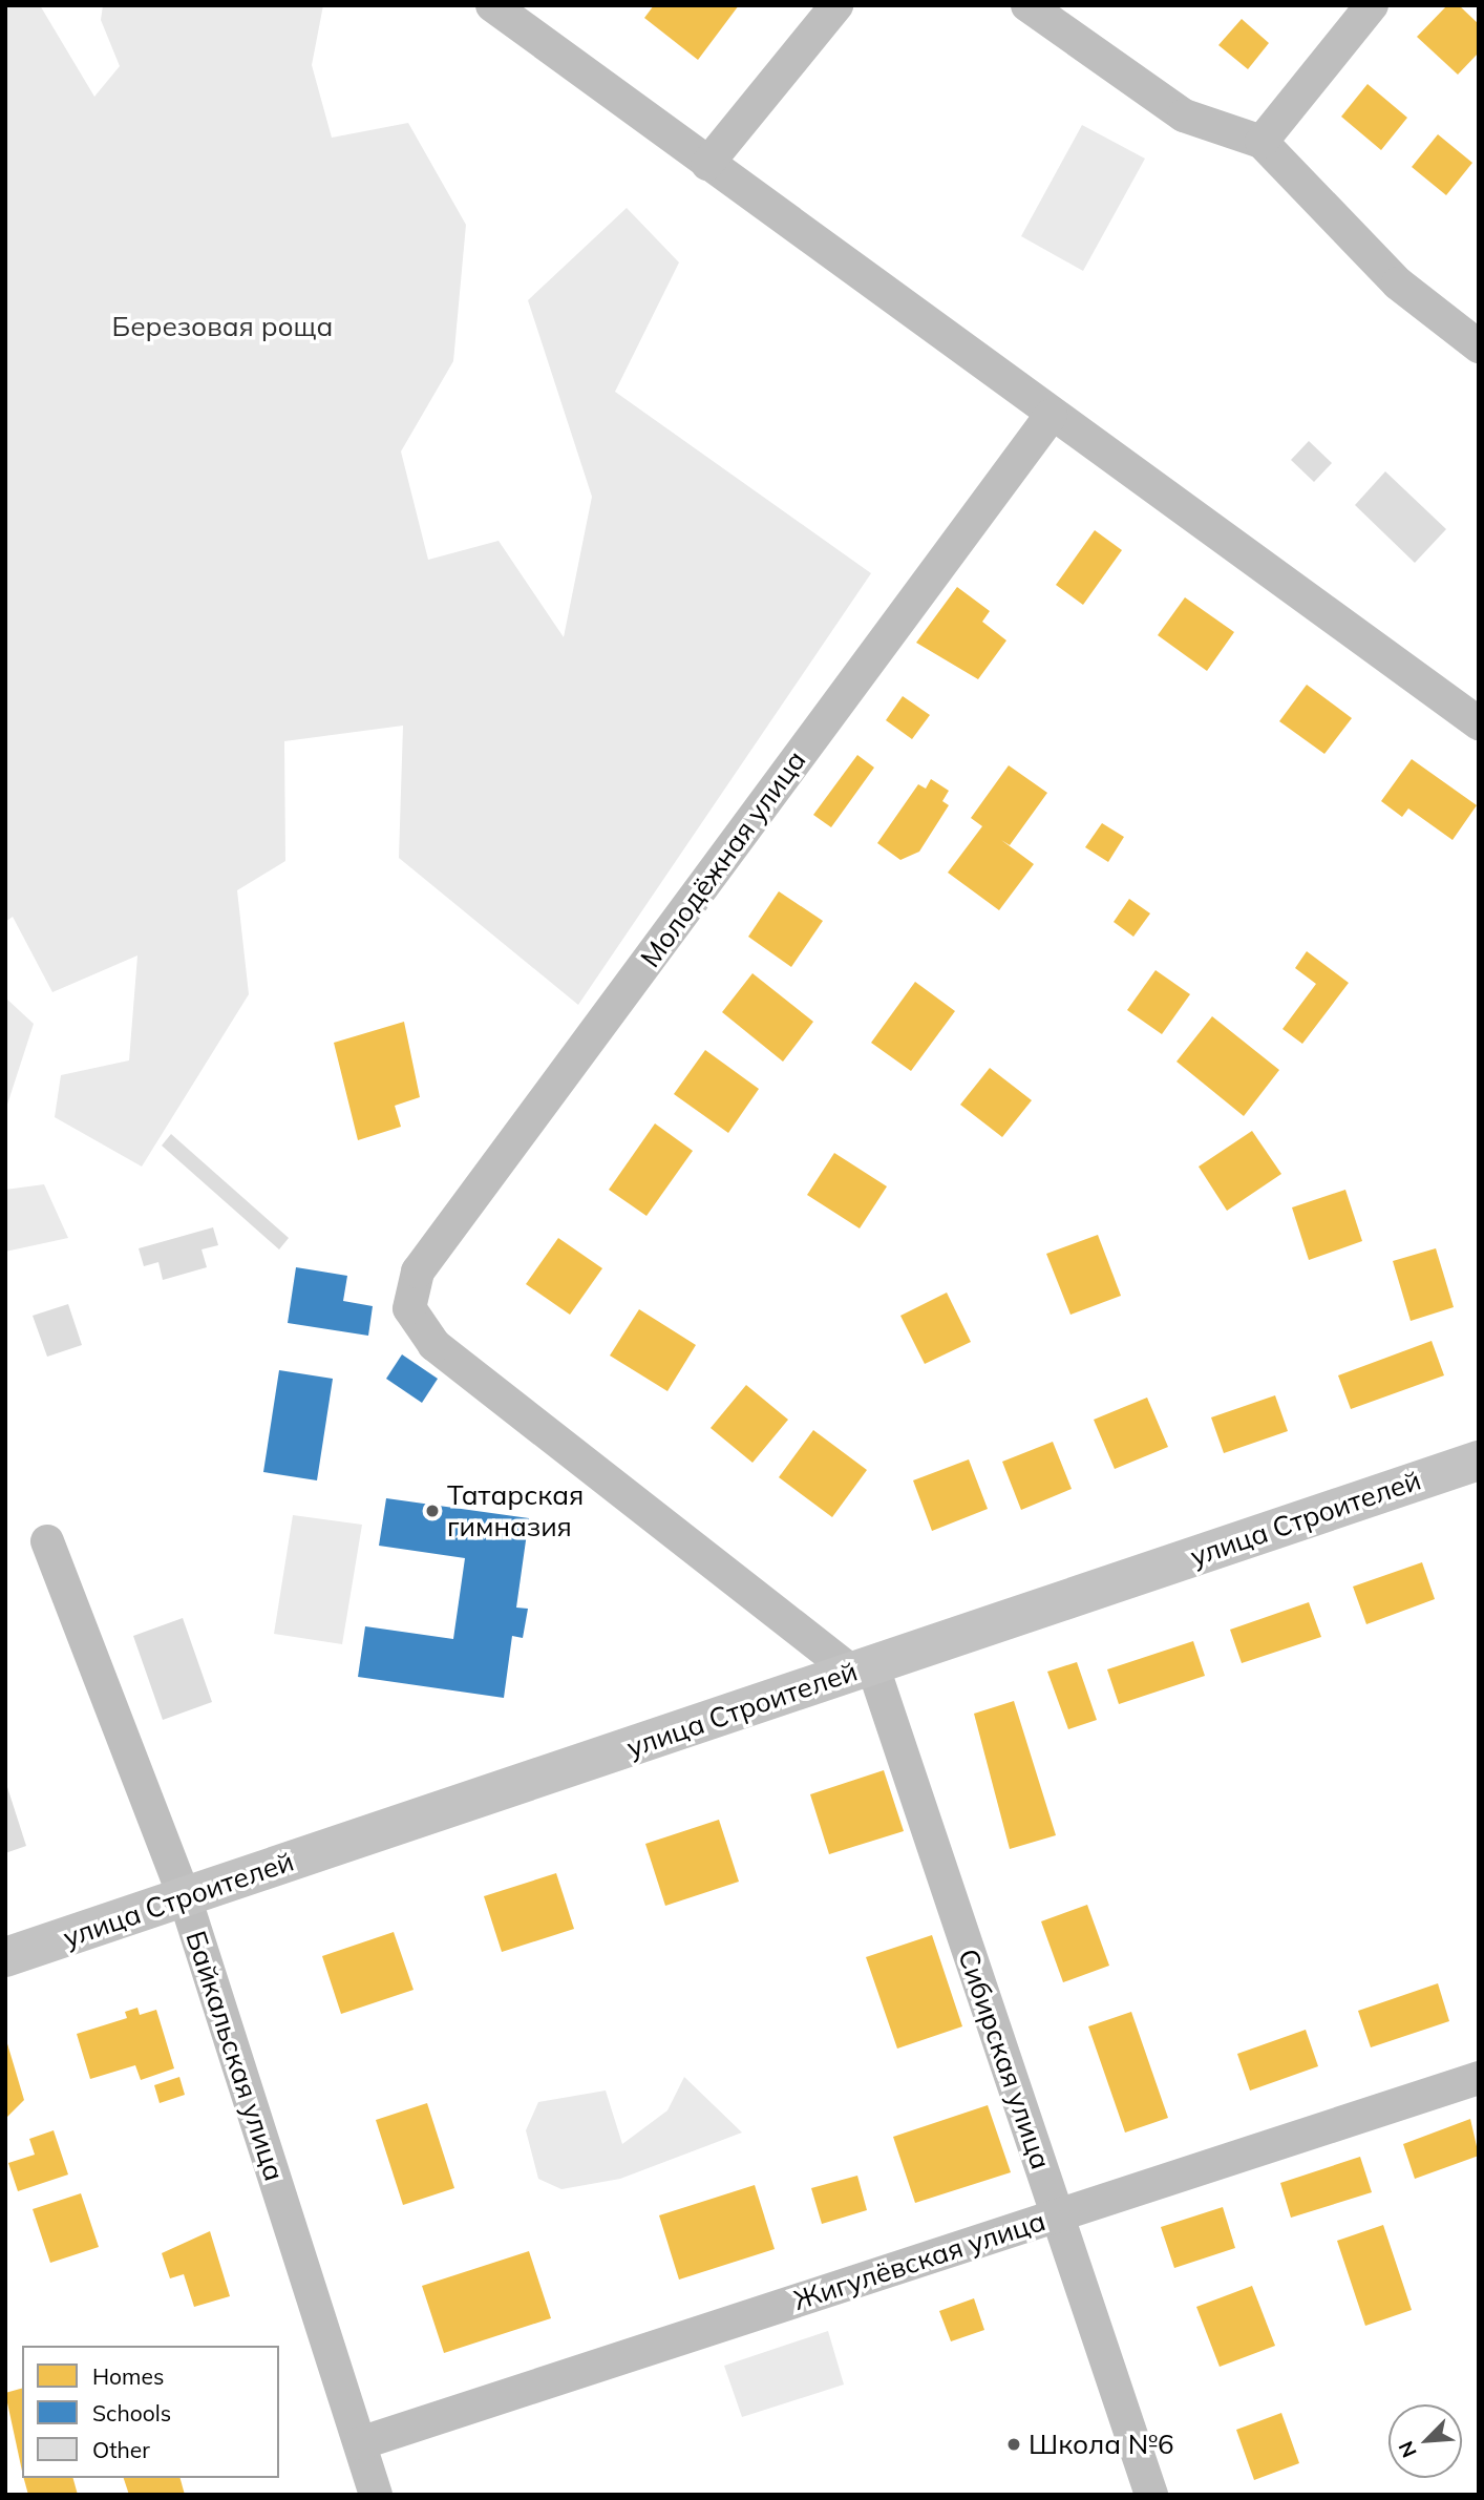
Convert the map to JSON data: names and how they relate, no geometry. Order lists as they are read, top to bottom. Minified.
{"streets":{"street":["Молодёжная улица","улица Строителей","Байкальская улица","Сибирская улица","Жигулёвская улица"]},"crossings":[["Молодёжная улица","улица Строителей"],["Молодёжная улица","Сибирская улица"],["улица Строителей","Байкальская улица"],["улица Строителей","Сибирская улица"],["Байкальская улица","Жигулёвская улица"],["Сибирская улица","Жигулёвская улица"]],"parks":["Березовая роща"],"places":["Татарская гимназия","Школа №6"],"legend":["Homes","Schools","Other"],"north":"bottom left"}
